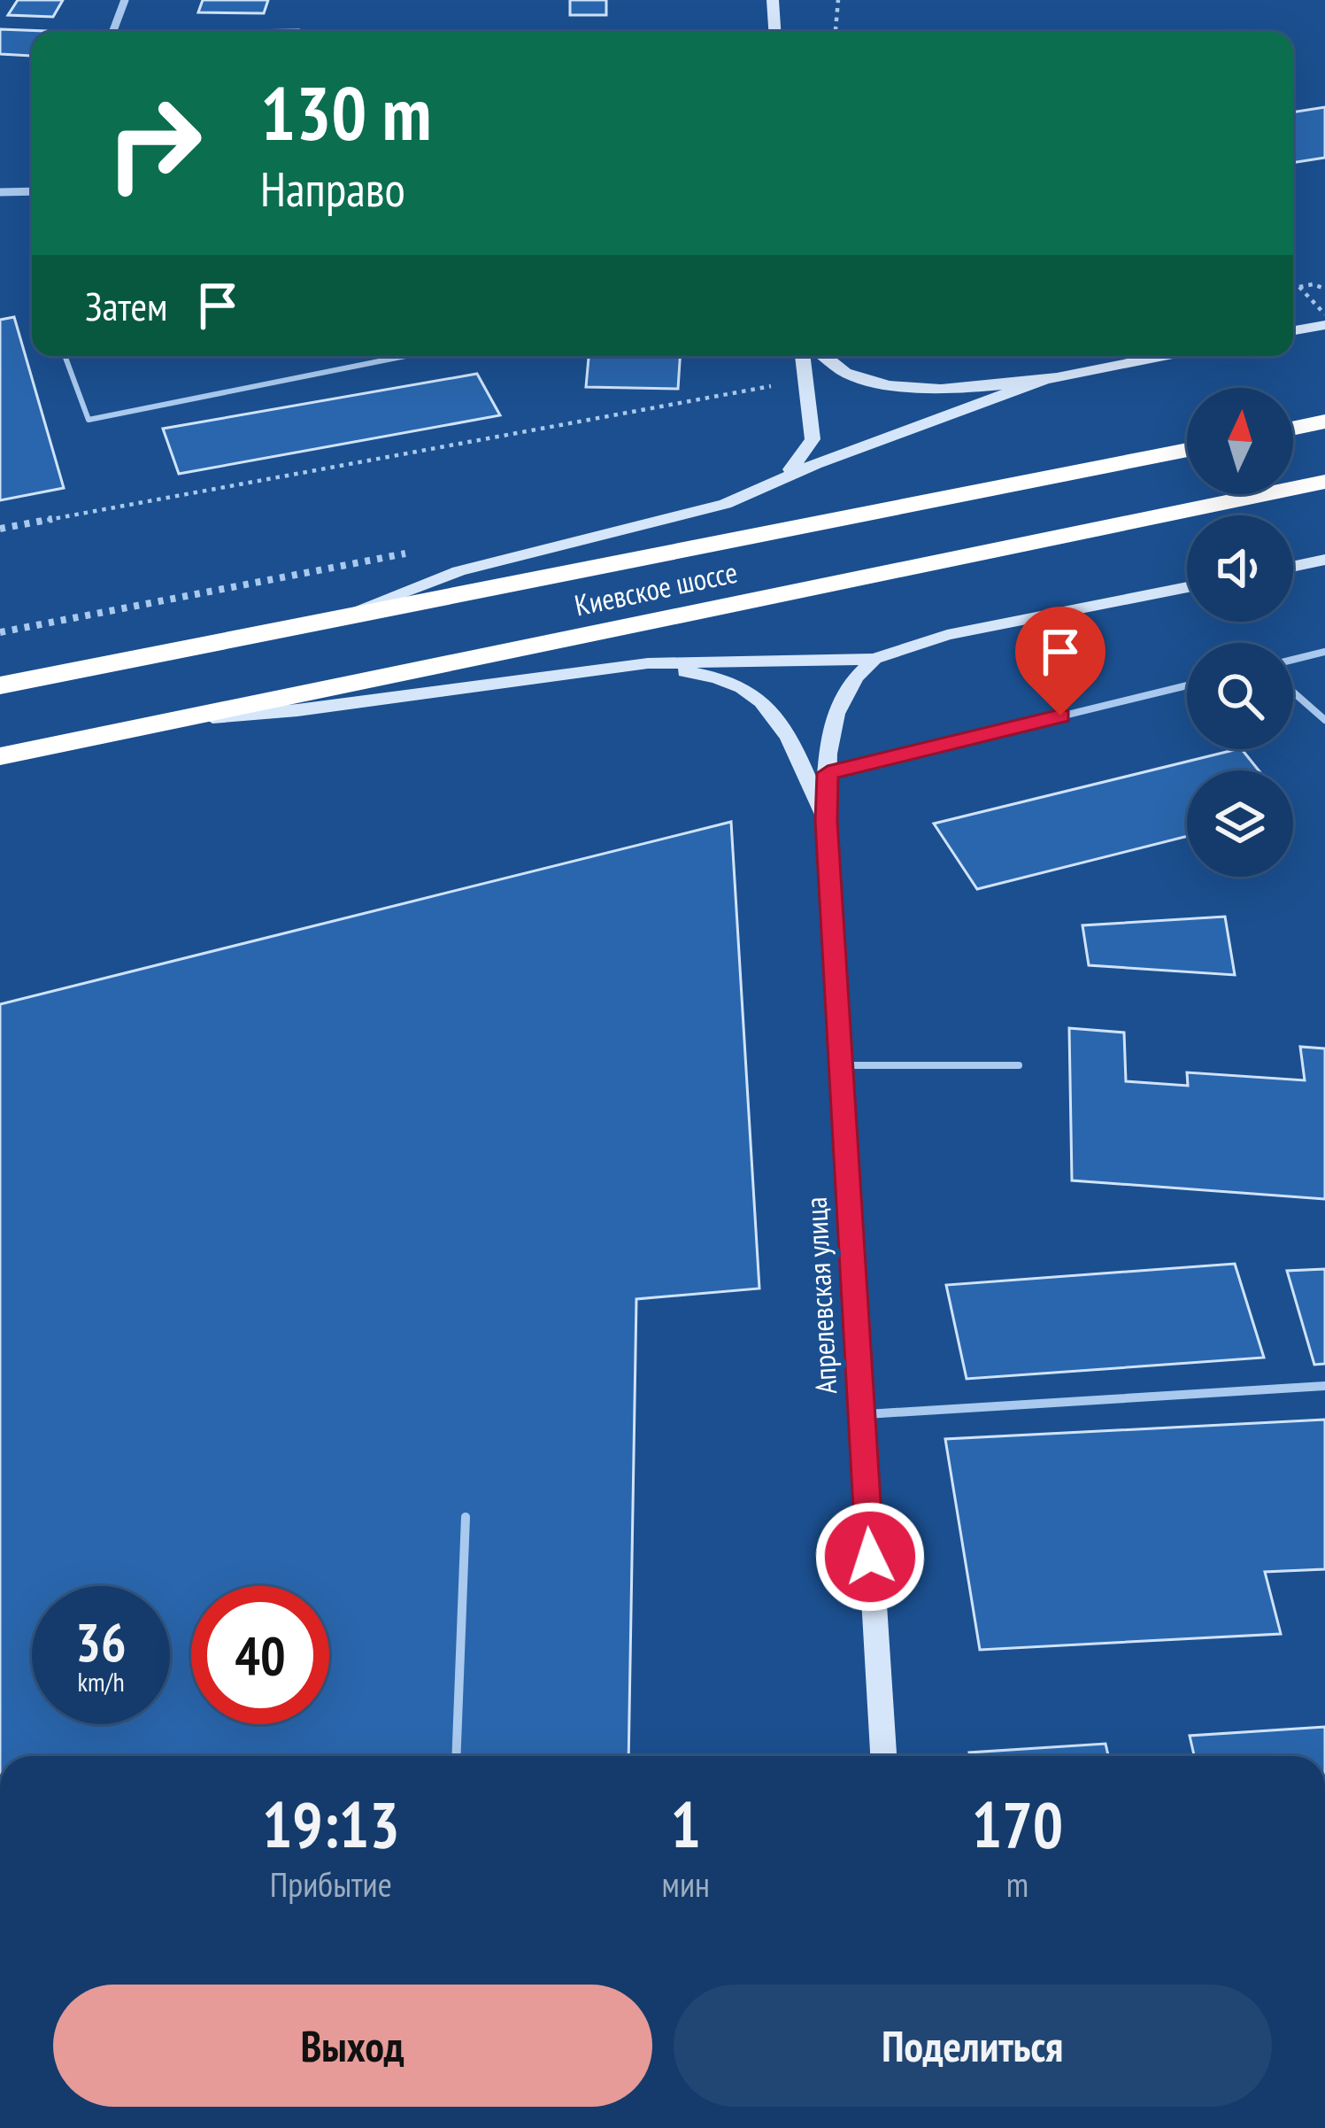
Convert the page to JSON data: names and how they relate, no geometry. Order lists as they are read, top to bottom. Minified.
{"streets":{"highway":["Киевское шоссе"],"street":["Апрелевская улица"]},"north":"top","page":{"turn":["130 m","Направо"],"then":"Затем","speed":"36 km/h","limit":"40","eta":["19:13","Прибытие","1","мин","170","m"],"buttons":["Выход","Поделиться"]}}
